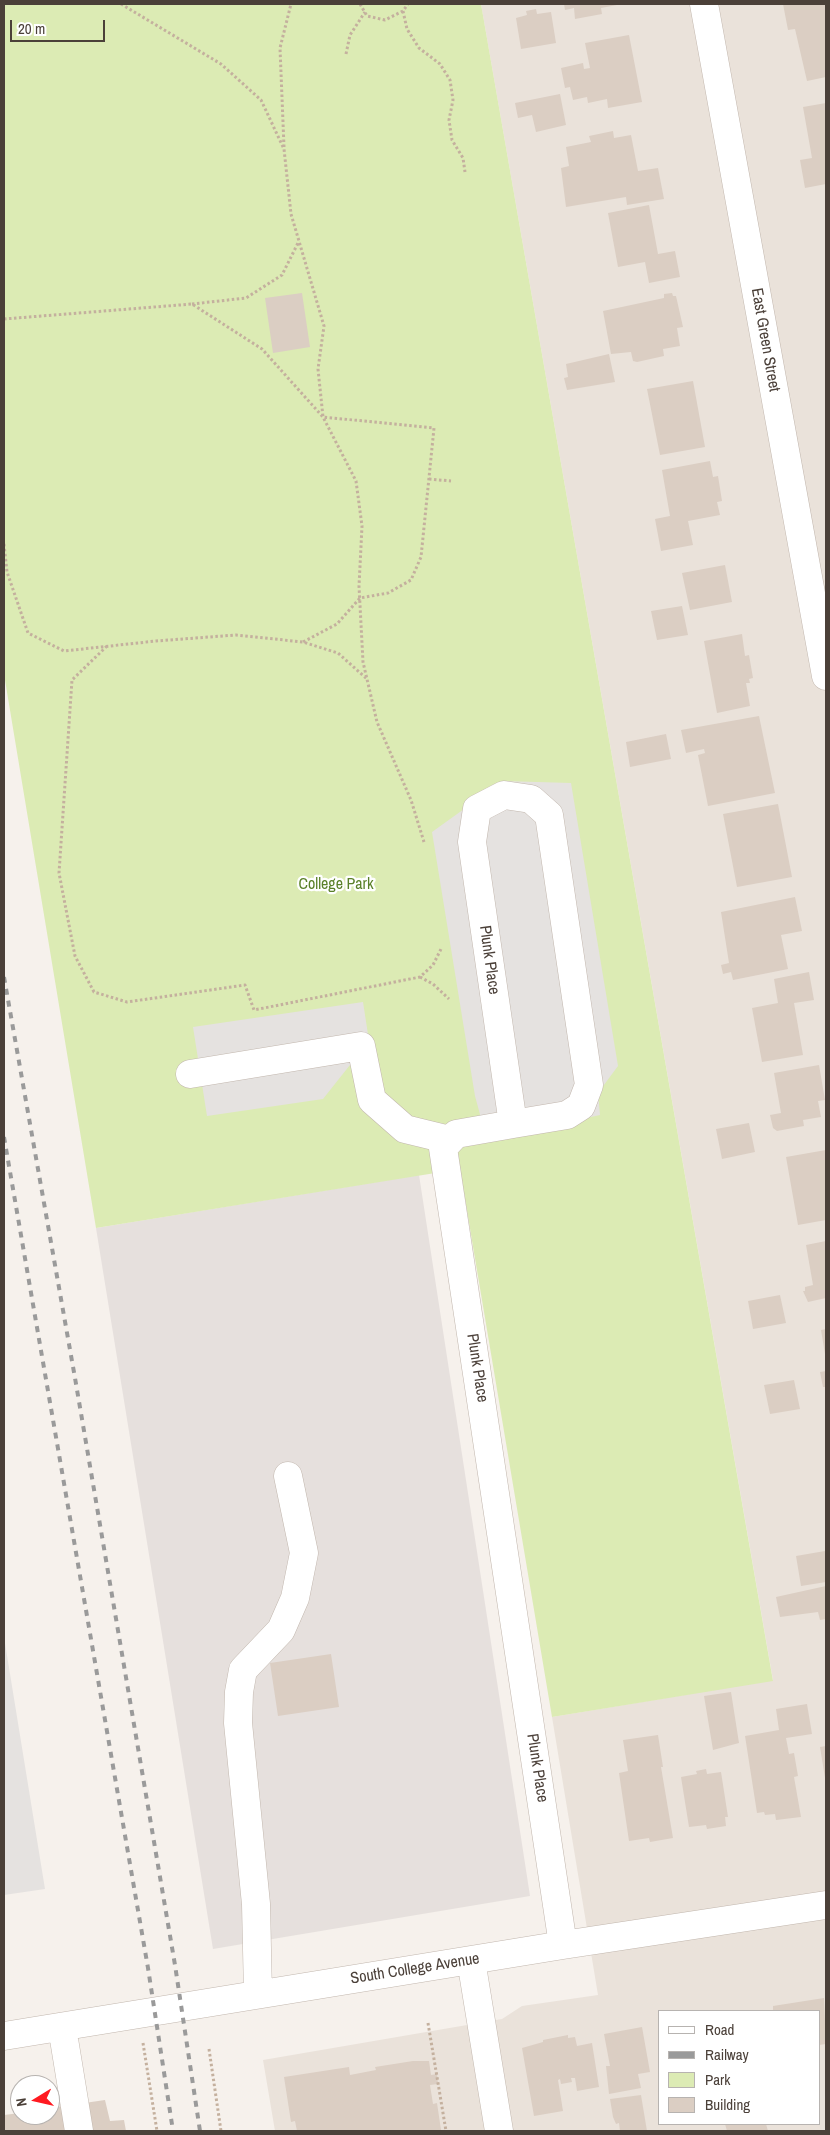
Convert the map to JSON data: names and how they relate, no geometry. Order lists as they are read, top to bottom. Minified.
{"streets":{"street":["East Green Street","Plunk Place","South College Avenue"]},"crossings":[["Plunk Place","South College Avenue"]],"parks":["College Park"],"legend":["Road","Railway","Park","Building"],"scale_bar":"20 m","north":"left"}
